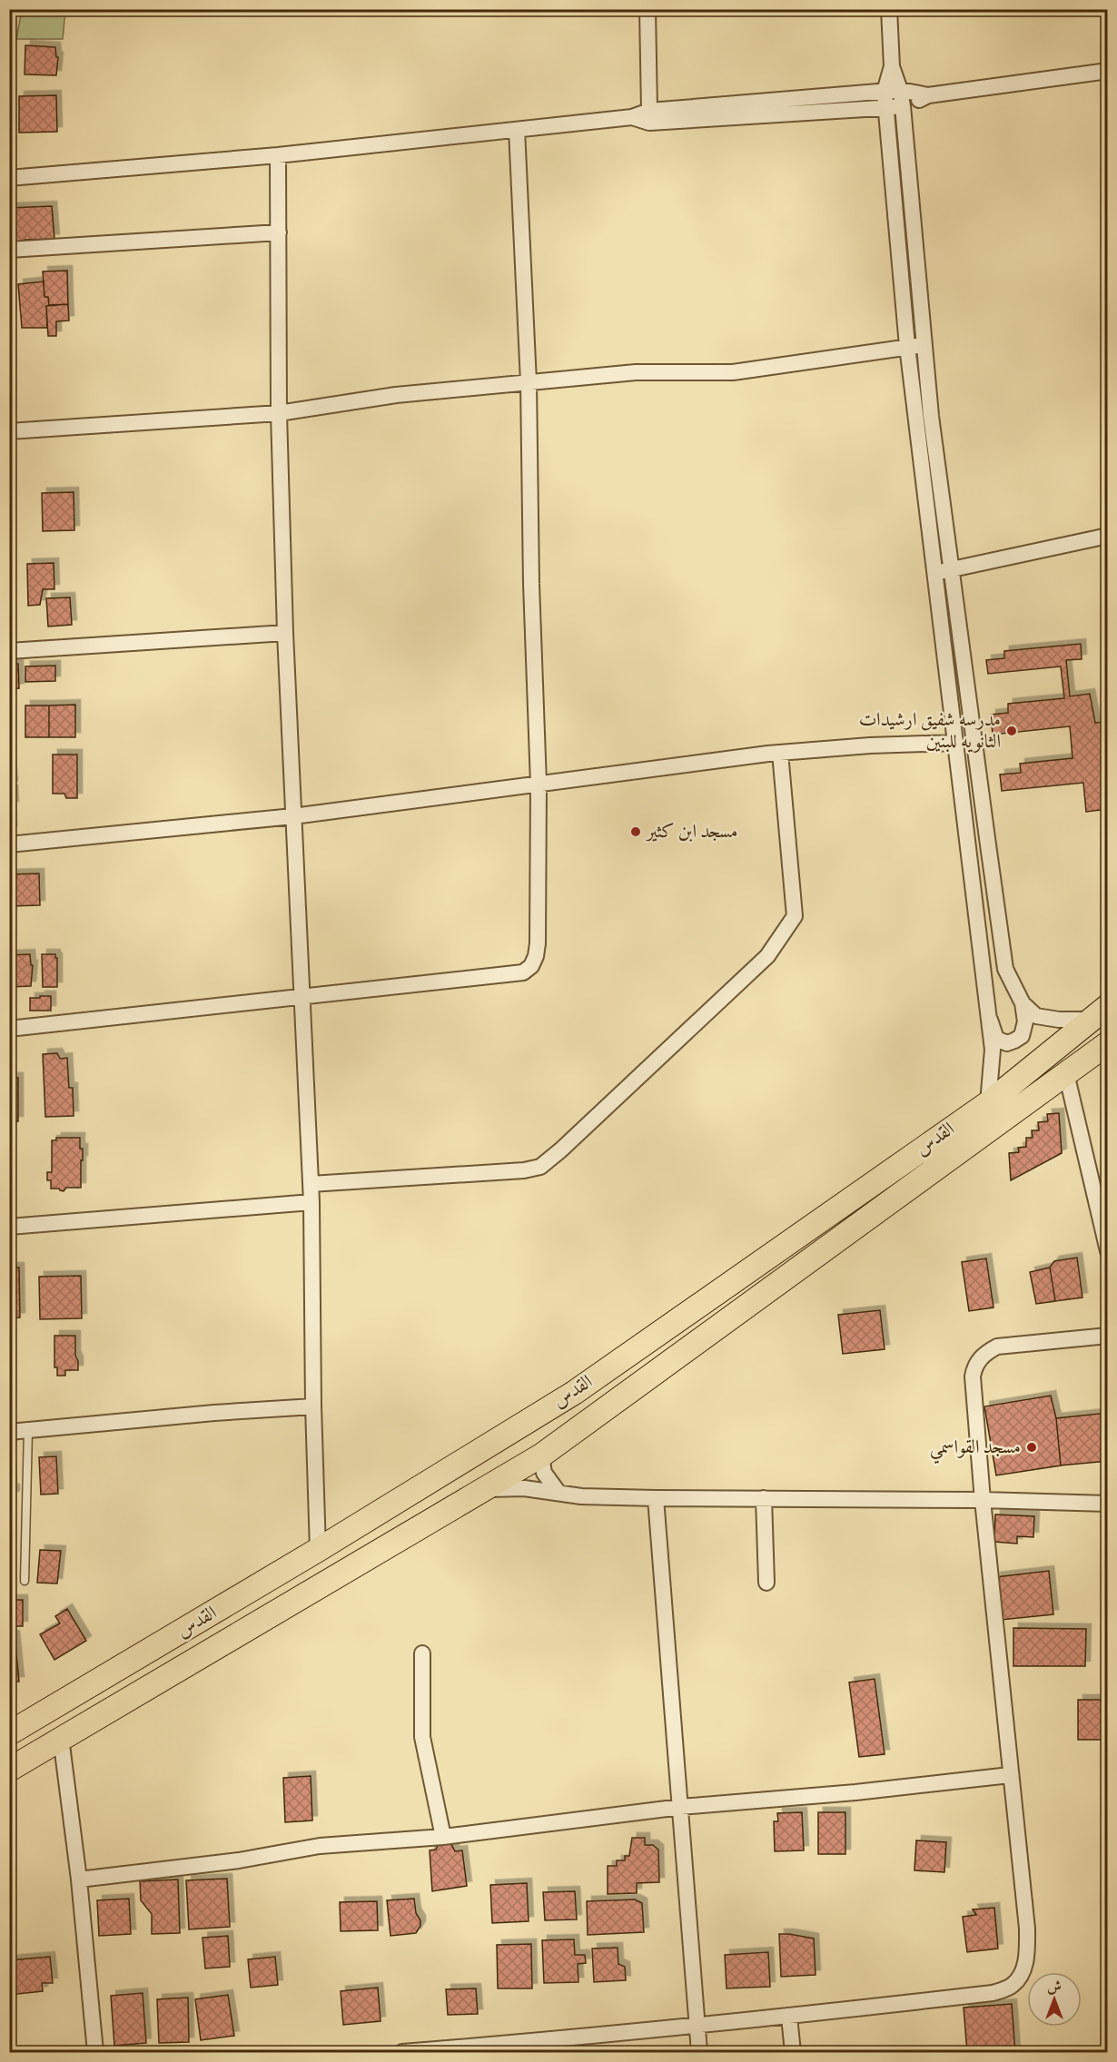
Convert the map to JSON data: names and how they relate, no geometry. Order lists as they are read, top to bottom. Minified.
{"streets":{"main road":["القدس"]},"places":["مدرسه شفيق ارشيدات الثانويه للبنين","مسجد ابن كثير","مسجد القواسمي"],"north":"top"}
